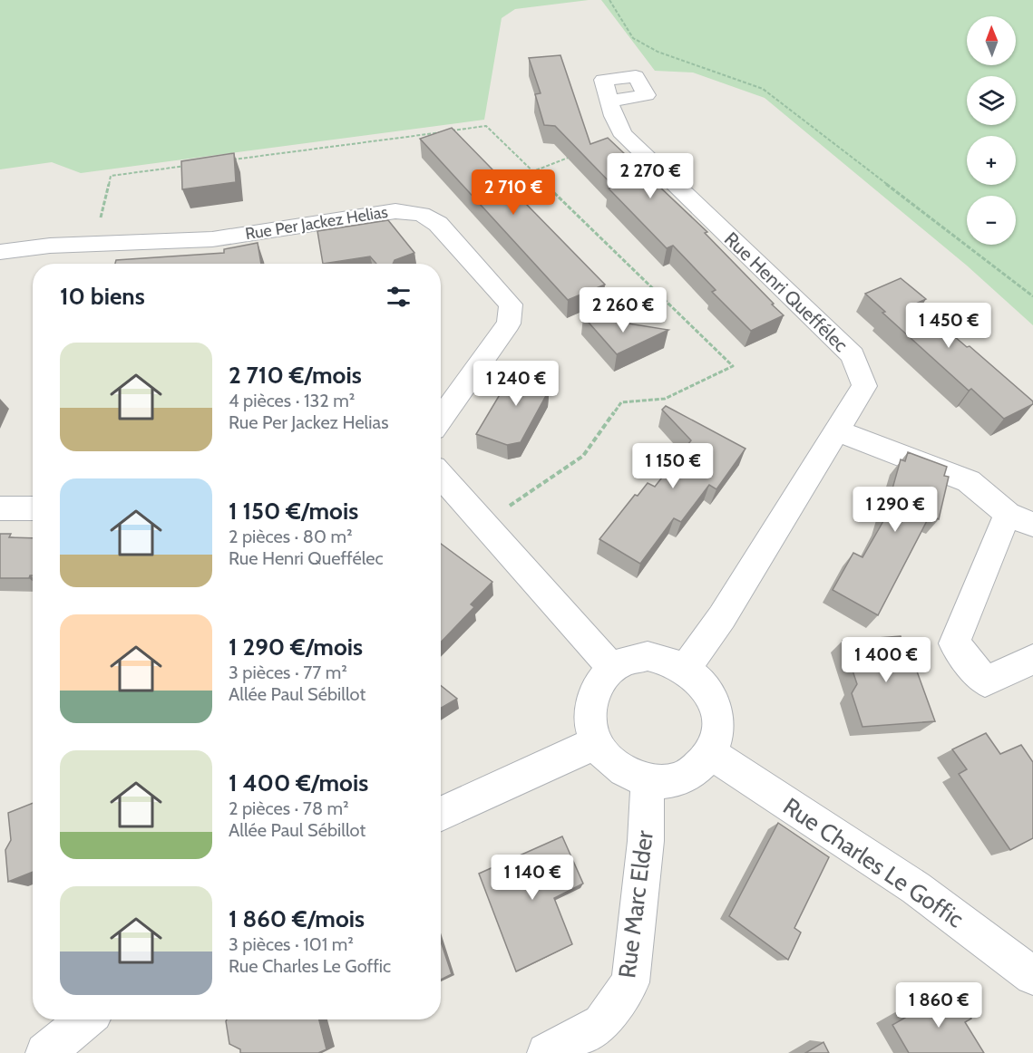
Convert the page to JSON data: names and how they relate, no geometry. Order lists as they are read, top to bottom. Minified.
{"streets":{"street":["Rue Per Jackez Helias","Rue Henri Queffélec","Rue Charles Le Goffic","Rue Marc Elder"]},"crossings":[["Rue Henri Queffélec","Rue Charles Le Goffic"],["Rue Henri Queffélec","Rue Marc Elder"],["Rue Charles Le Goffic","Rue Marc Elder"]],"north":"top","page":{"map_buttons":["+","−"],"price":["2 270 €","2 710 €","2 260 €","1 450 €","1 240 €","1 150 €","1 290 €","1 400 €","1 140 €","1 860 €"],"heading":"10 biens","list":[{"name":"2 710 €/mois","note":"4 pièces · 132 m² · Rue Per Jackez Helias"},{"name":"1 150 €/mois","note":"2 pièces · 80 m² · Rue Henri Queffélec"},{"name":"1 290 €/mois","note":"3 pièces · 77 m² · Allée Paul Sébillot"},{"name":"1 400 €/mois","note":"2 pièces · 78 m² · Allée Paul Sébillot"},{"name":"1 860 €/mois","note":"3 pièces · 101 m² · Rue Charles Le Goffic"}]}}
